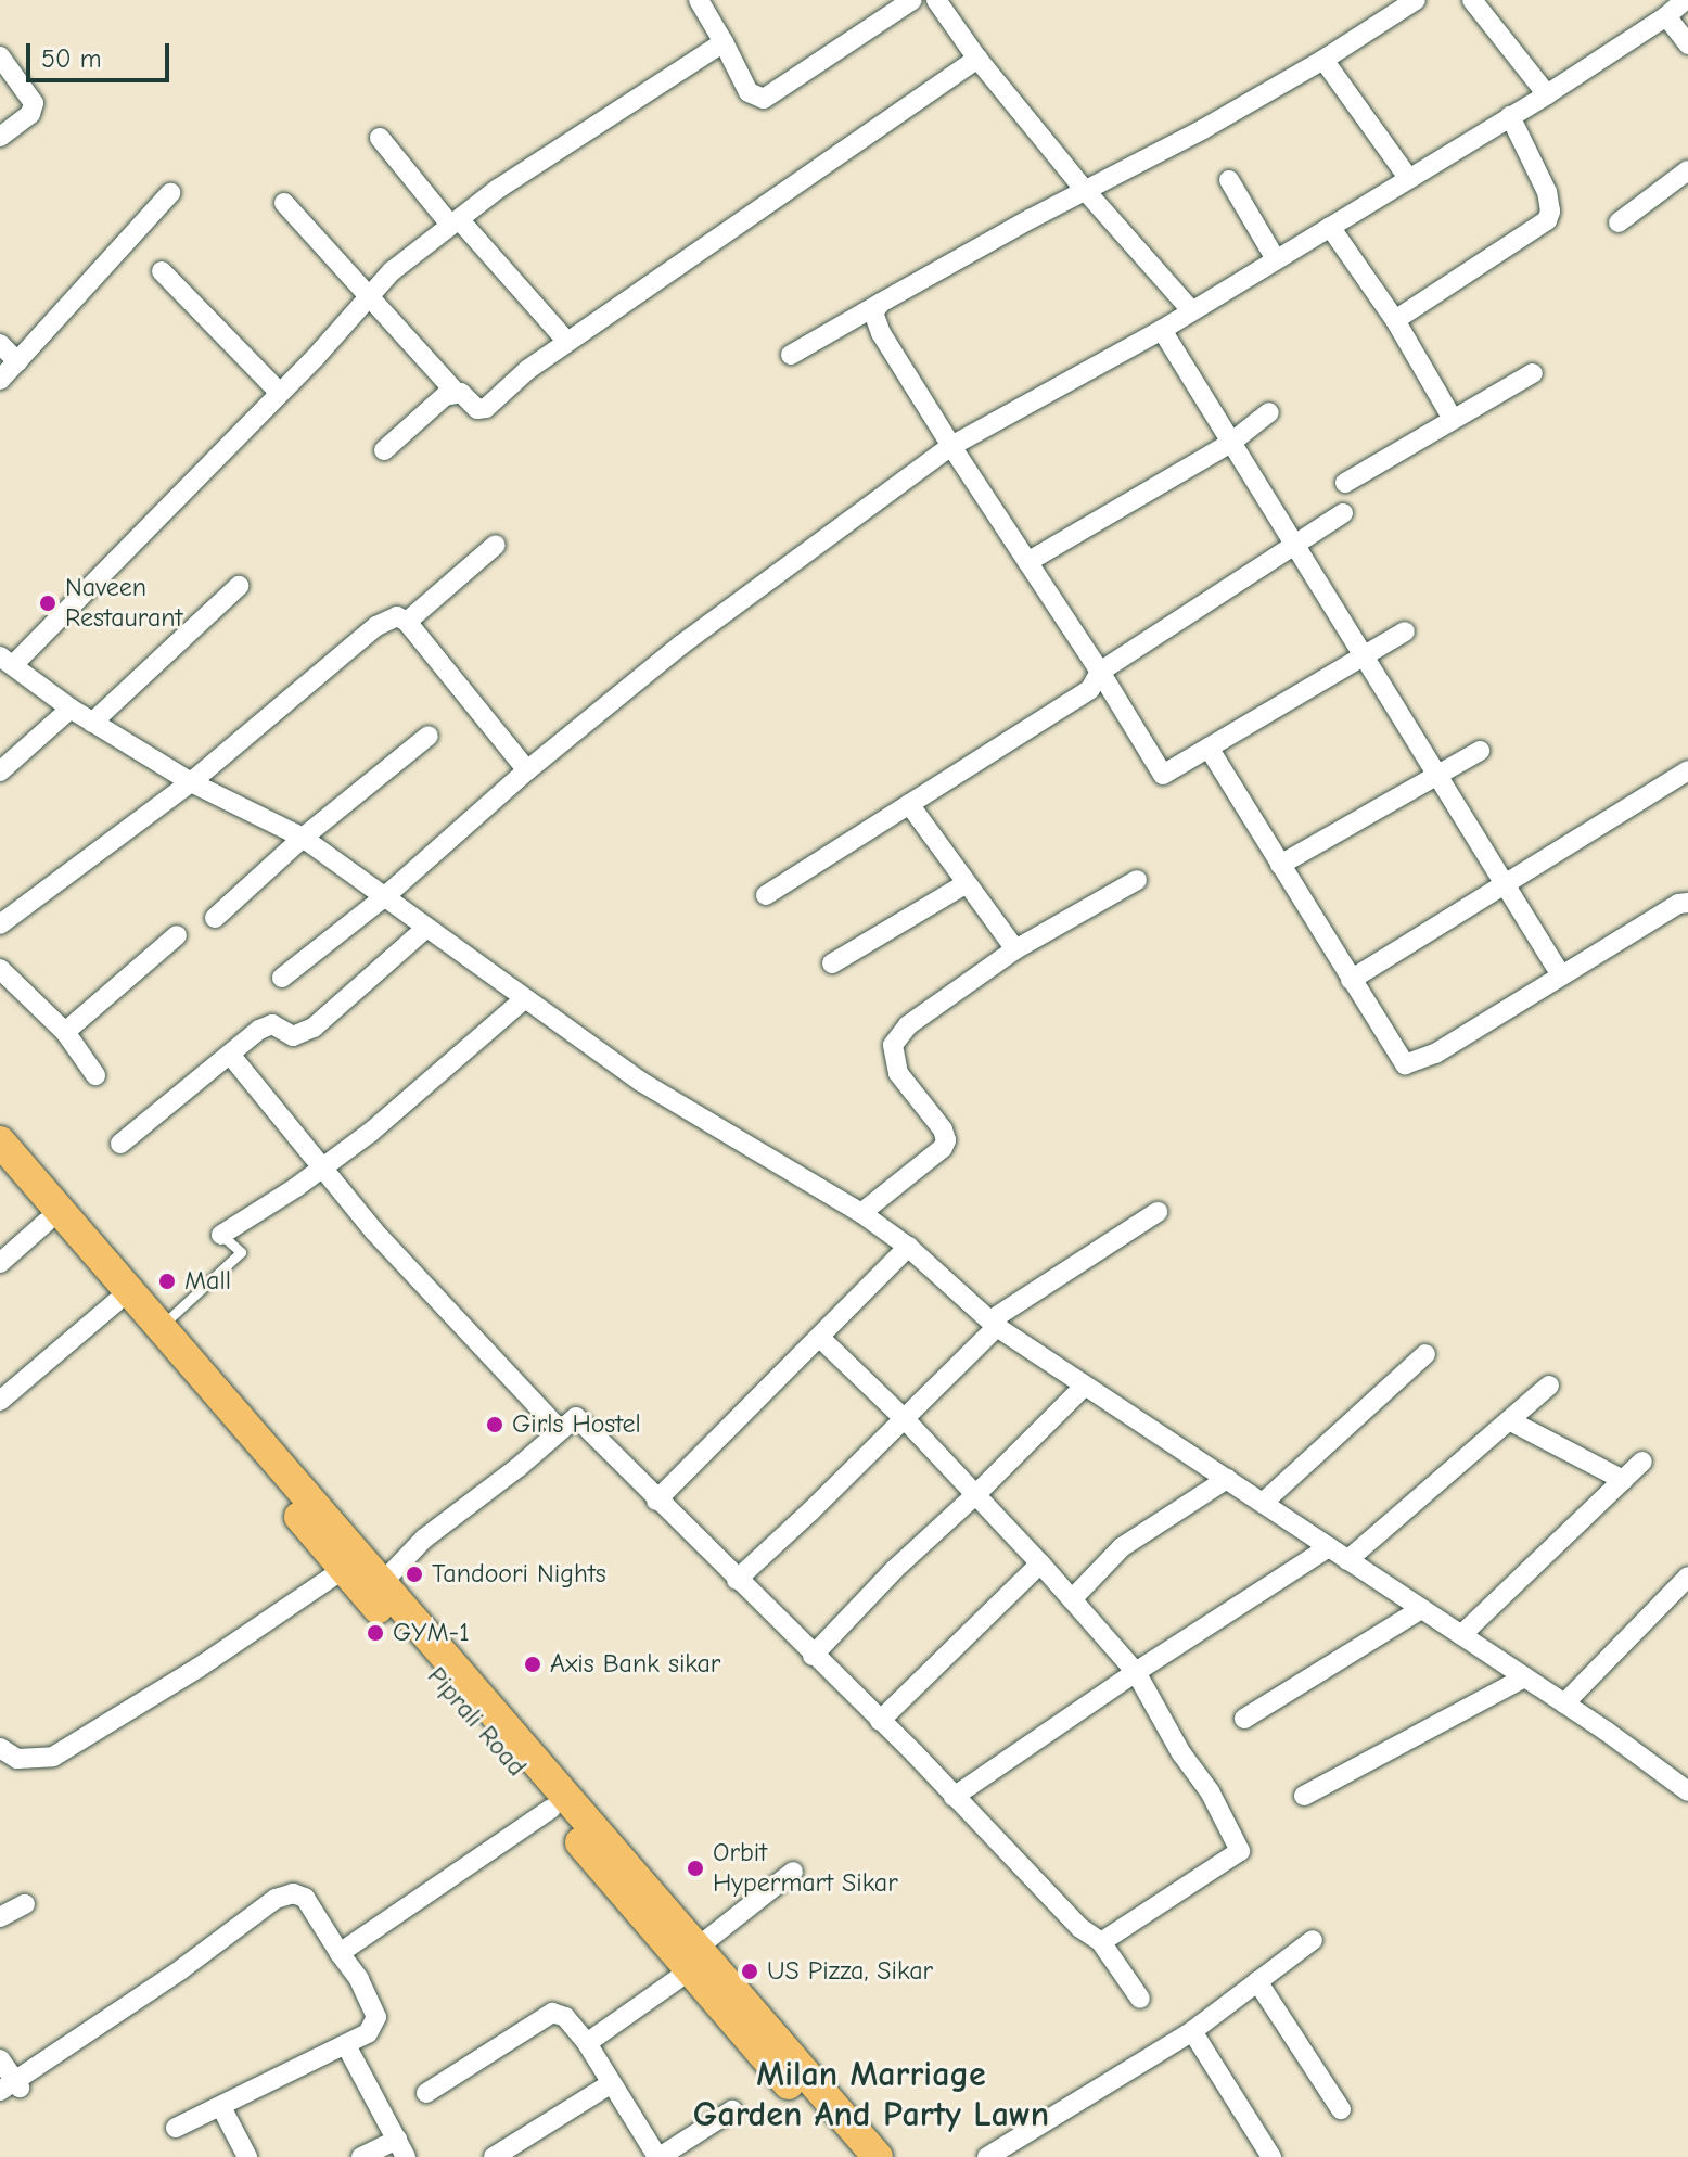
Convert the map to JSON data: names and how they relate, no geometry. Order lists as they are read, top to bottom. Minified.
{"streets":{"main road":["Piprali Road"]},"districts":["Milan Marriage Garden And Party Lawn"],"places":["Naveen Restaurant","Mall","Girls Hostel","Tandoori Nights","GYM-1","Axis Bank sikar","Orbit Hypermart Sikar","US Pizza, Sikar"],"scale_bar":"50 m"}
